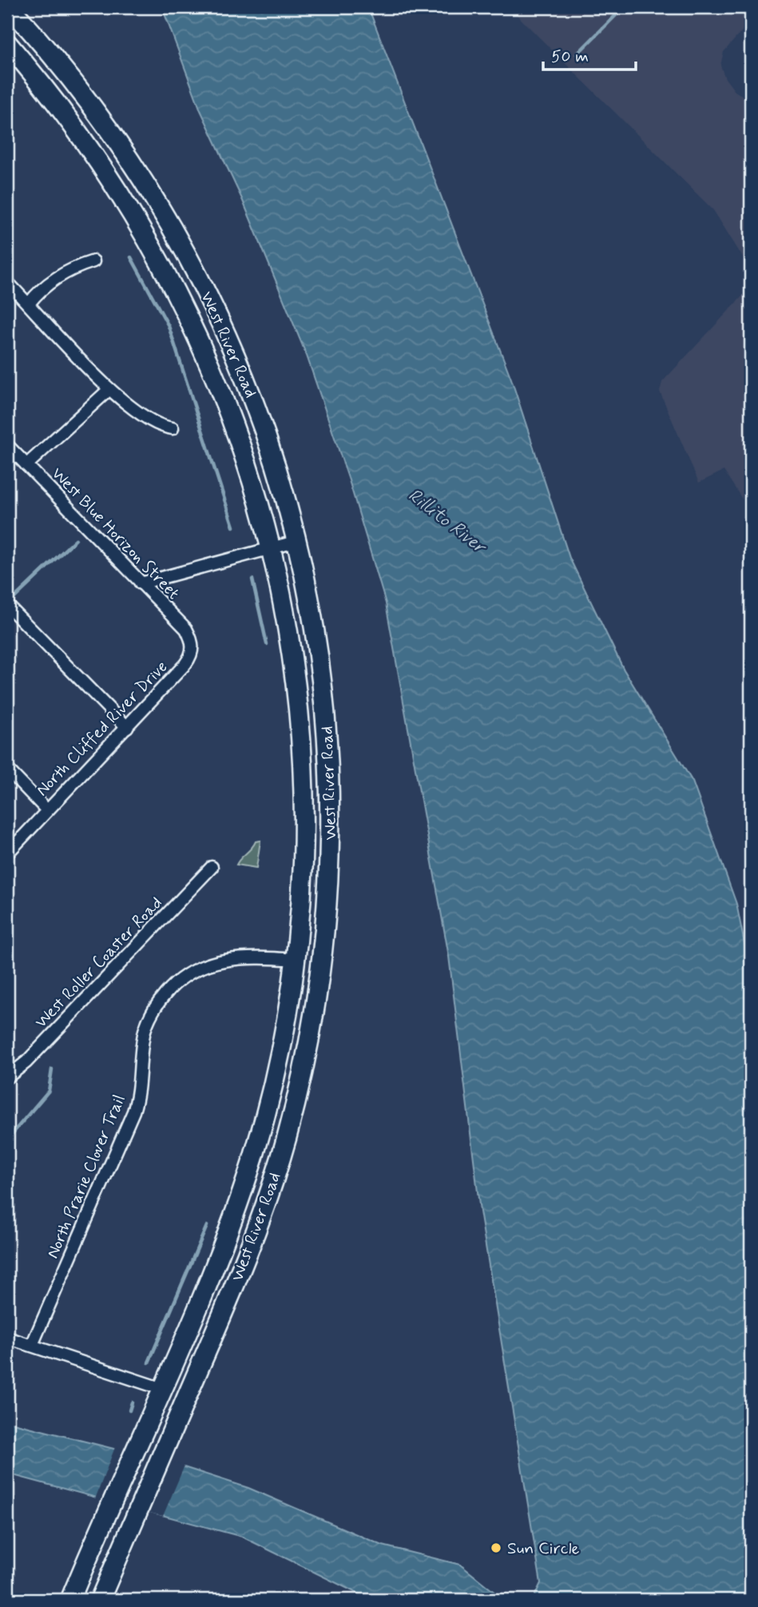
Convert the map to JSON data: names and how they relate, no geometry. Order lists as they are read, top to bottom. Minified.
{"streets":{"main road":["West River Road"],"street":["West Blue Horizon Street","North Cliffed River Drive","West Roller Coaster Road","North Prarie Clover Trail"]},"crossings":[["West River Road","North Prarie Clover Trail"],["West Blue Horizon Street","North Cliffed River Drive"]],"water":["Rillito River"],"places":["Sun Circle"],"scale_bar":"50 m"}
